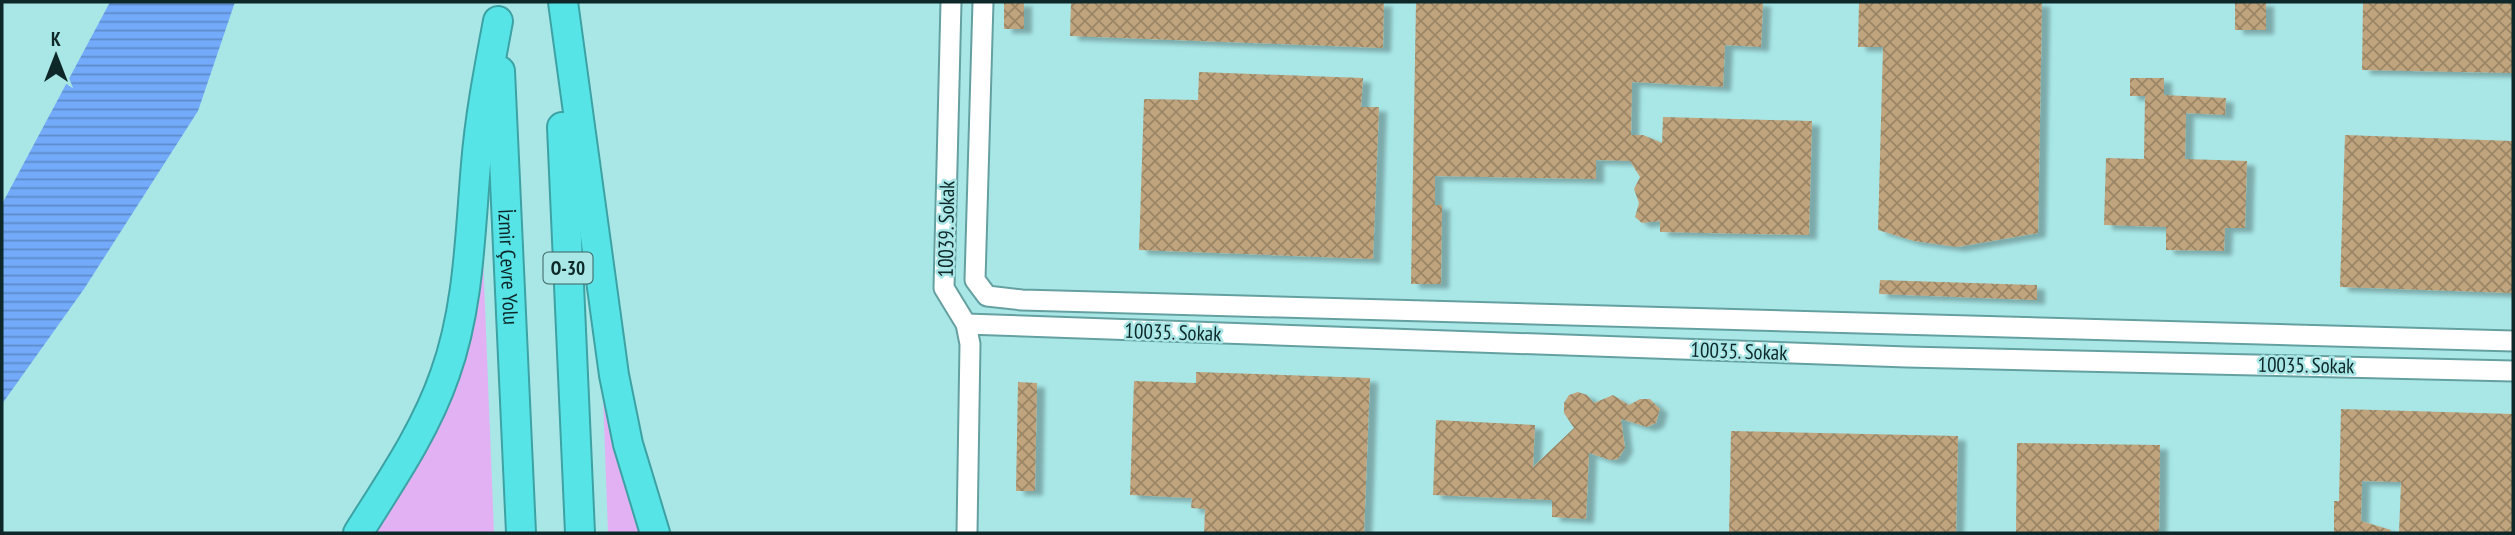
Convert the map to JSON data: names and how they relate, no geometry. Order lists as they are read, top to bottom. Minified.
{"streets":{"highway":["İzmir Çevre Yolu","O-30"],"street":["10039. Sokak","10035. Sokak"]},"crossings":[["10039. Sokak","10035. Sokak"]],"north":"top"}
